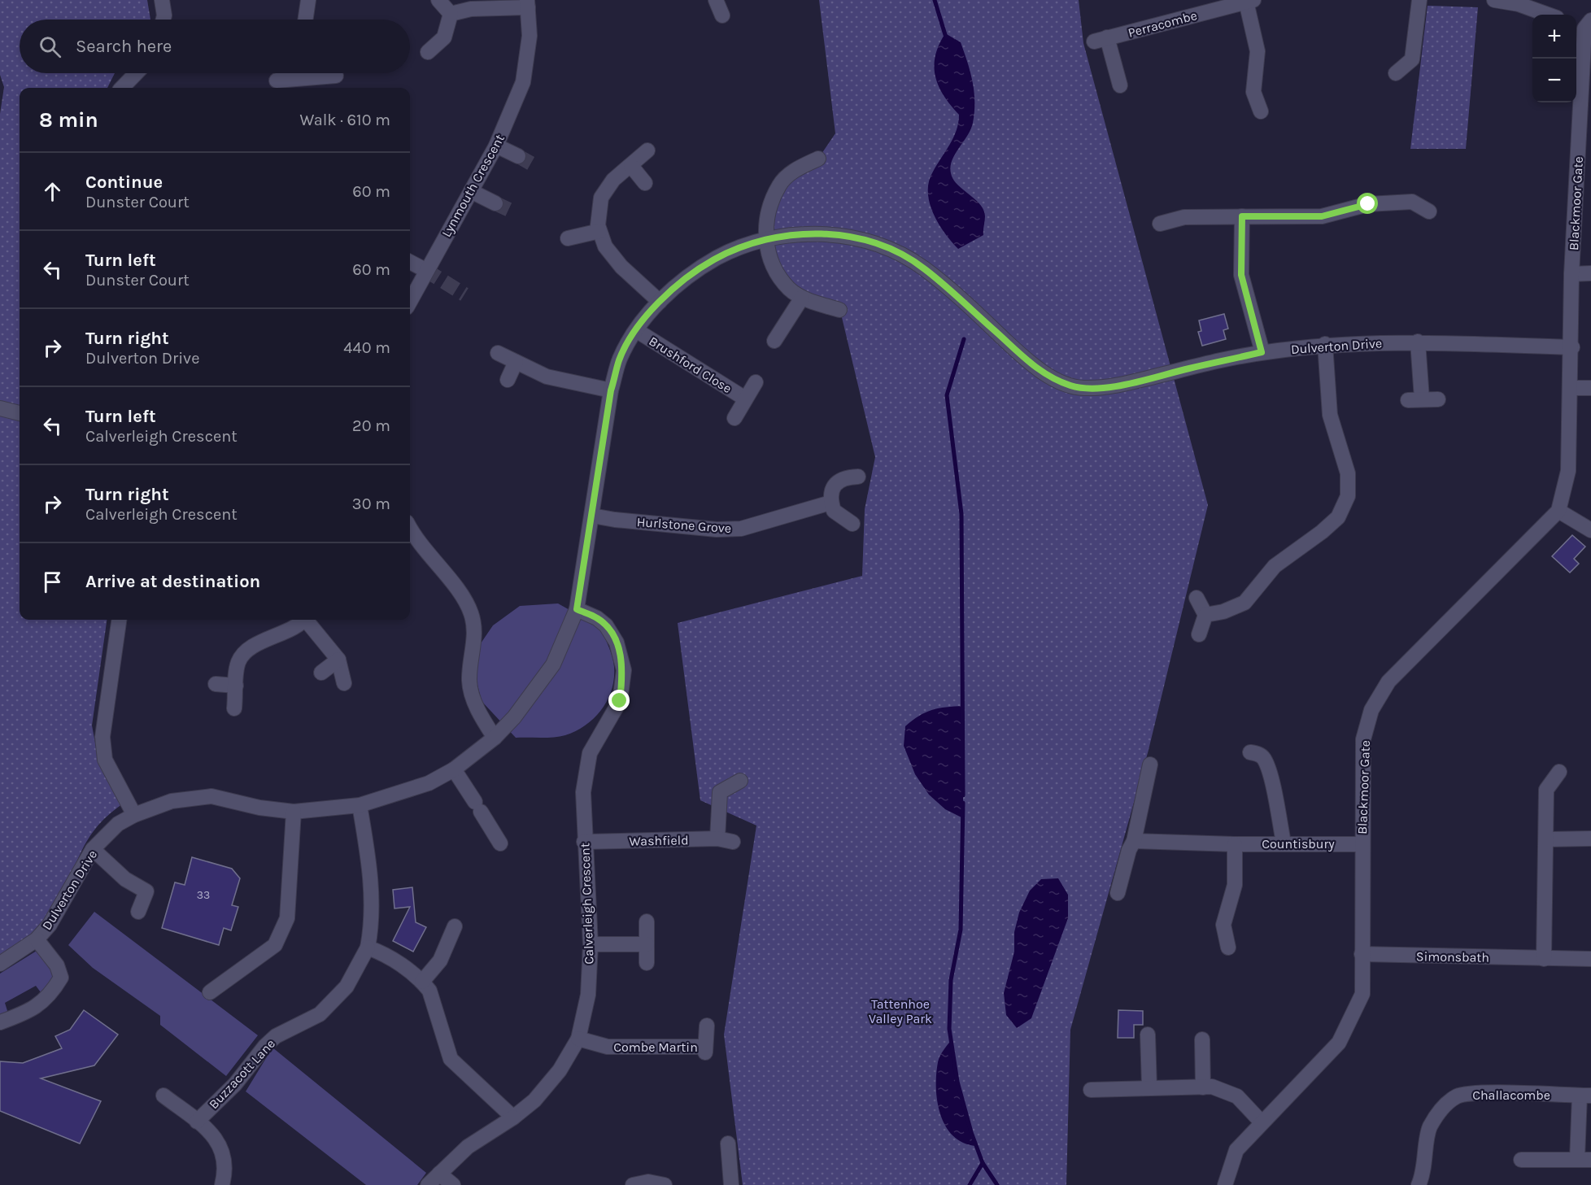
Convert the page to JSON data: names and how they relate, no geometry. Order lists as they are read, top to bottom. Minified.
{"streets":{"street":["Perracombe","Lynmouth Crescent","Blackmoor Gate","Dulverton Drive","Brushford Close","Hurlstone Grove","Washfield","Countisbury","Calverleigh Crescent","Simonsbath","Combe Martin","Buzzacott Lane","Challacombe"]},"crossings":[["Blackmoor Gate","Dulverton Drive"],["Blackmoor Gate","Countisbury"],["Blackmoor Gate","Simonsbath"],["Dulverton Drive","Brushford Close"],["Dulverton Drive","Hurlstone Grove"],["Dulverton Drive","Calverleigh Crescent"],["Washfield","Calverleigh Crescent"],["Calverleigh Crescent","Combe Martin"]],"parks":["Tattenhoe Valley Park"],"house_numbers":["33"],"page":{"map_buttons":["+","−"],"search":"Search here","heading":["8 min","Walk · 610 m"],"list":[["Continue","Dunster Court","60 m"],["Turn left","Dunster Court","60 m"],["Turn right","Dulverton Drive","440 m"],["Turn left","Calverleigh Crescent","20 m"],["Turn right","Calverleigh Crescent","30 m"],"Arrive at destination"]}}
